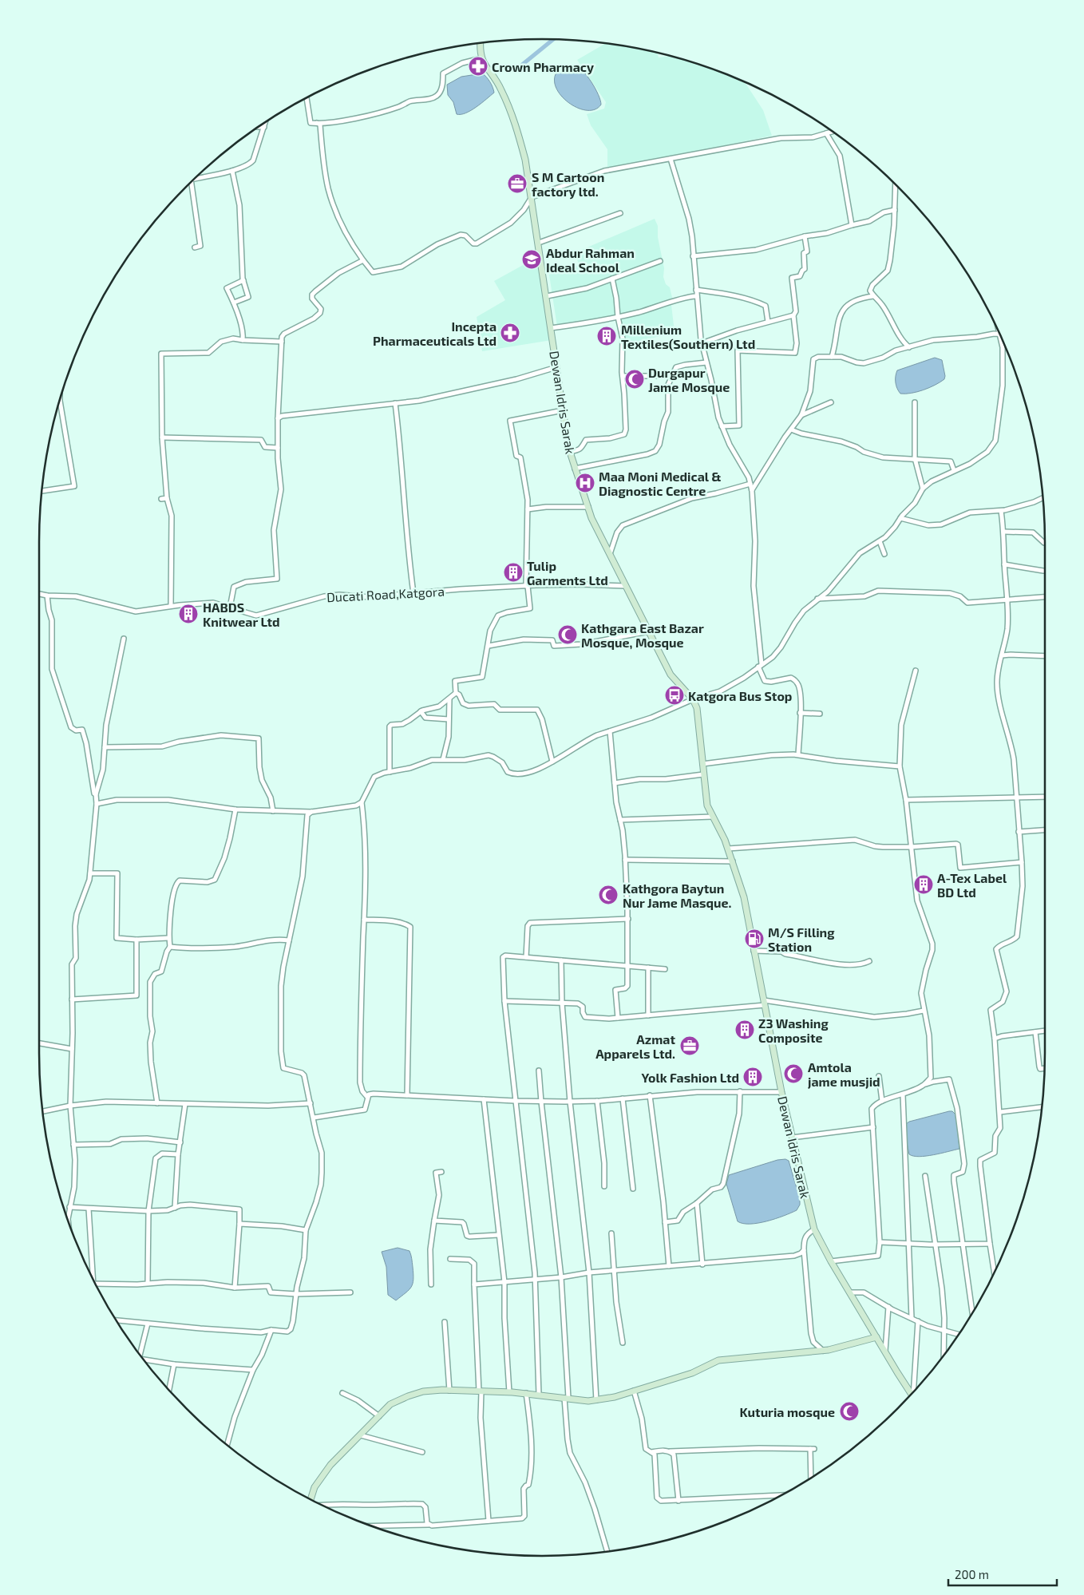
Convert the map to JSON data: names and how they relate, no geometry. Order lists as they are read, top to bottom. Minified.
{"streets":{"main road":["Dewan Idris Sarak"],"street":["Ducati Road,Katgora"]},"crossings":[["Dewan Idris Sarak","Ducati Road,Katgora"]],"places":{"pharmacy":["Crown Pharmacy","Incepta Pharmaceuticals Ltd"],"office":["S M Cartoon factory ltd.","Azmat Apparels Ltd."],"school or university":["Abdur Rahman Ideal School"],"building":["Millenium Textiles(Southern) Ltd","Tulip Garments Ltd","HABDS Knitwear Ltd","A-Tex Label BD Ltd","Z3 Washing Composite","Yolk Fashion Ltd"],"mosque":["Durgapur Jame Mosque","Kathgara East Bazar Mosque, Mosque","Kathgora Baytun Nur Jame Masque.","Amtola jame musjid","Kuturia mosque"],"hospital":["Maa Moni Medical & Diagnostic Centre"],"bus stop":["Katgora Bus Stop"],"fuel station":["M/S Filling Station"]},"scale_bar":"200 m"}
